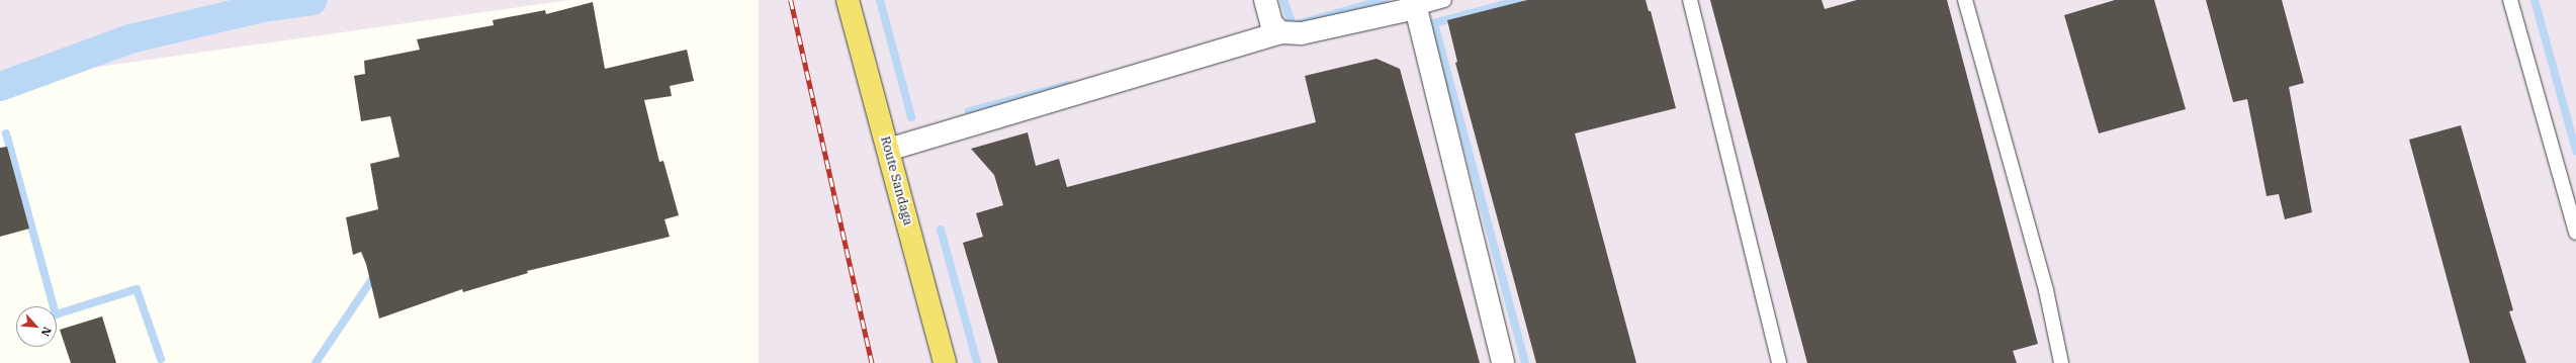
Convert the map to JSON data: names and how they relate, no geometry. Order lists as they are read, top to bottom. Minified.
{"streets":{"main road":["Route Sandaga"]},"north":"bottom right"}
